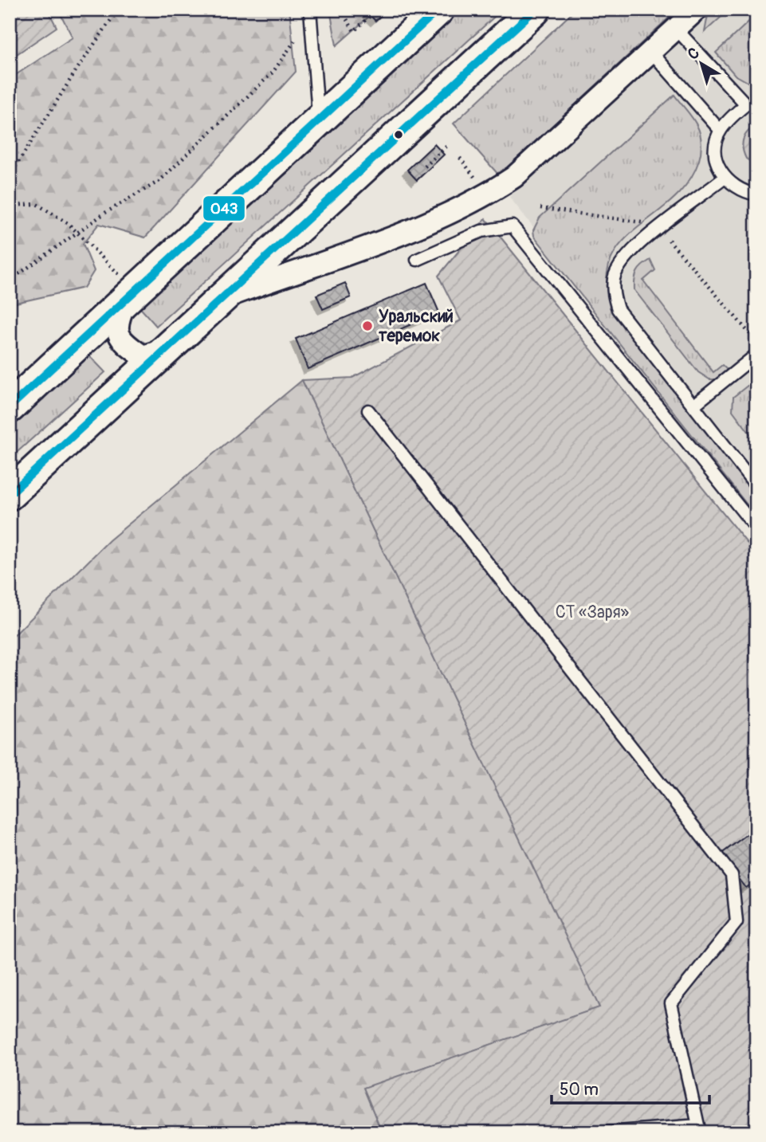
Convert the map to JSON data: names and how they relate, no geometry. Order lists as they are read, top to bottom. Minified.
{"parks":["СТ «Заря»"],"places":["Уральский теремок"],"lines":["transit line 043"],"scale_bar":"50 m","north":"top left"}
